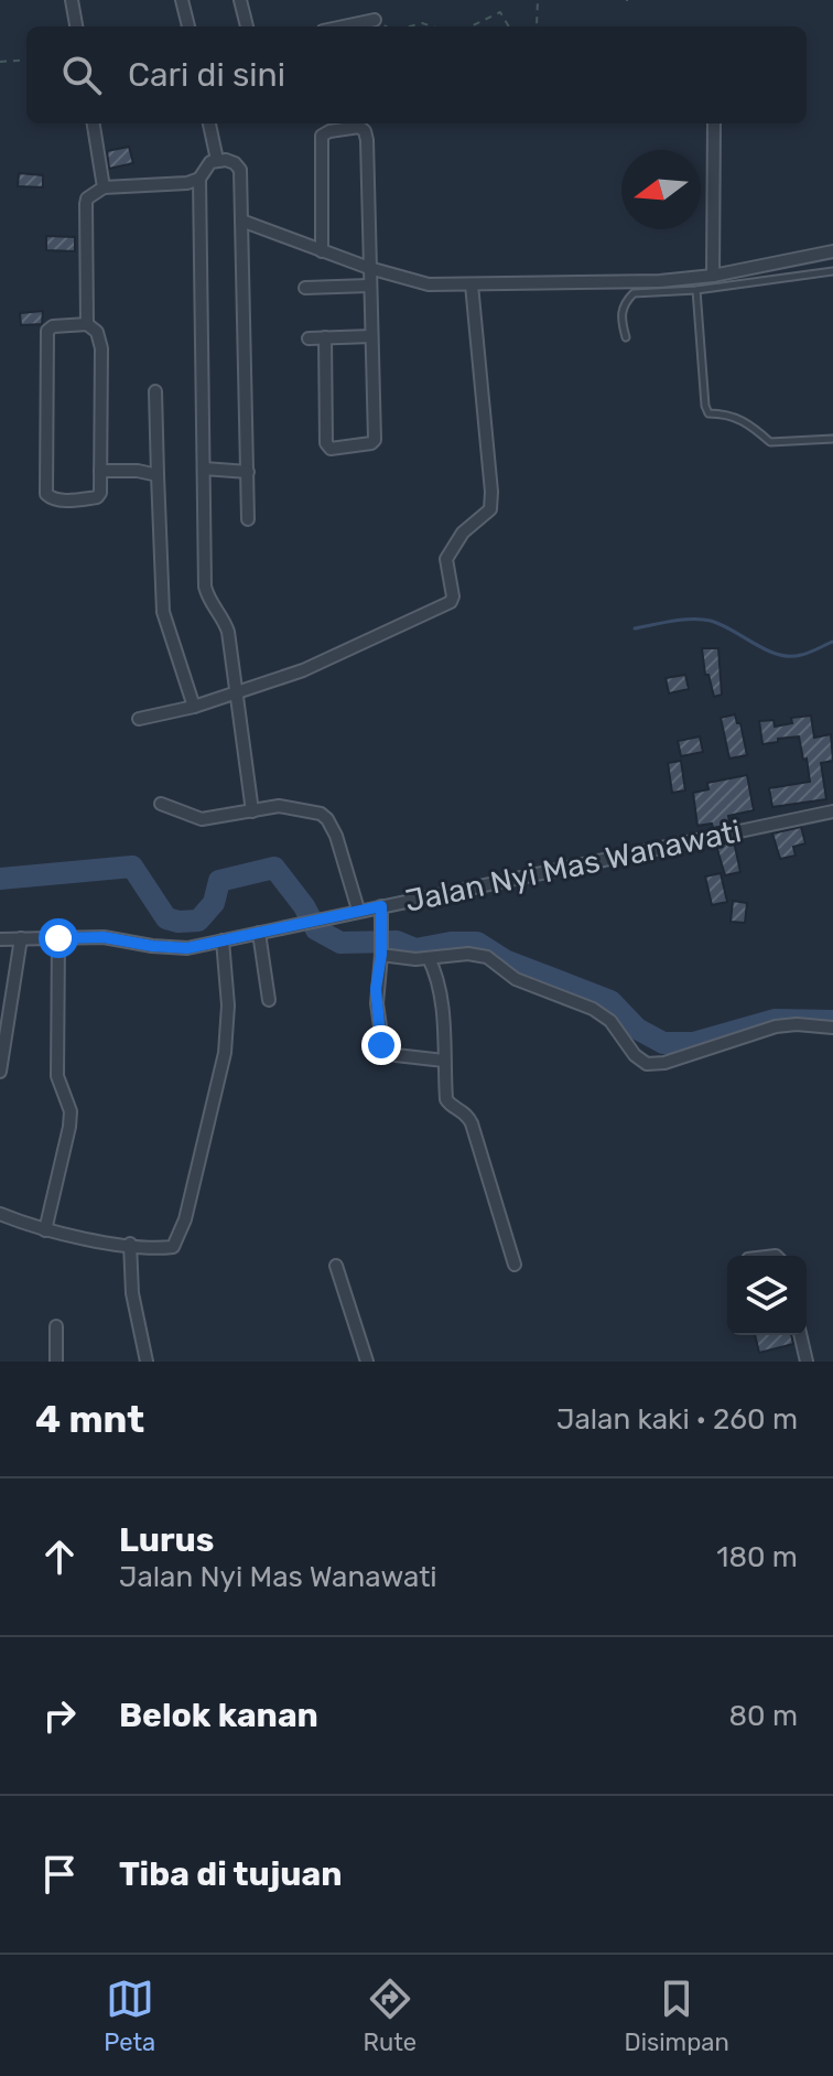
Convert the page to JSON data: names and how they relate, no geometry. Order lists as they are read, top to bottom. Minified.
{"streets":{"street":["Jalan Nyi Mas Wanawati"]},"north":"left","page":{"search":"Cari di sini","heading":["4 mnt","Jalan kaki · 260 m"],"list":[["Lurus","Jalan Nyi Mas Wanawati","180 m"],["Belok kanan","80 m"],"Tiba di tujuan"],"nav":["Peta","Rute","Disimpan"]}}
